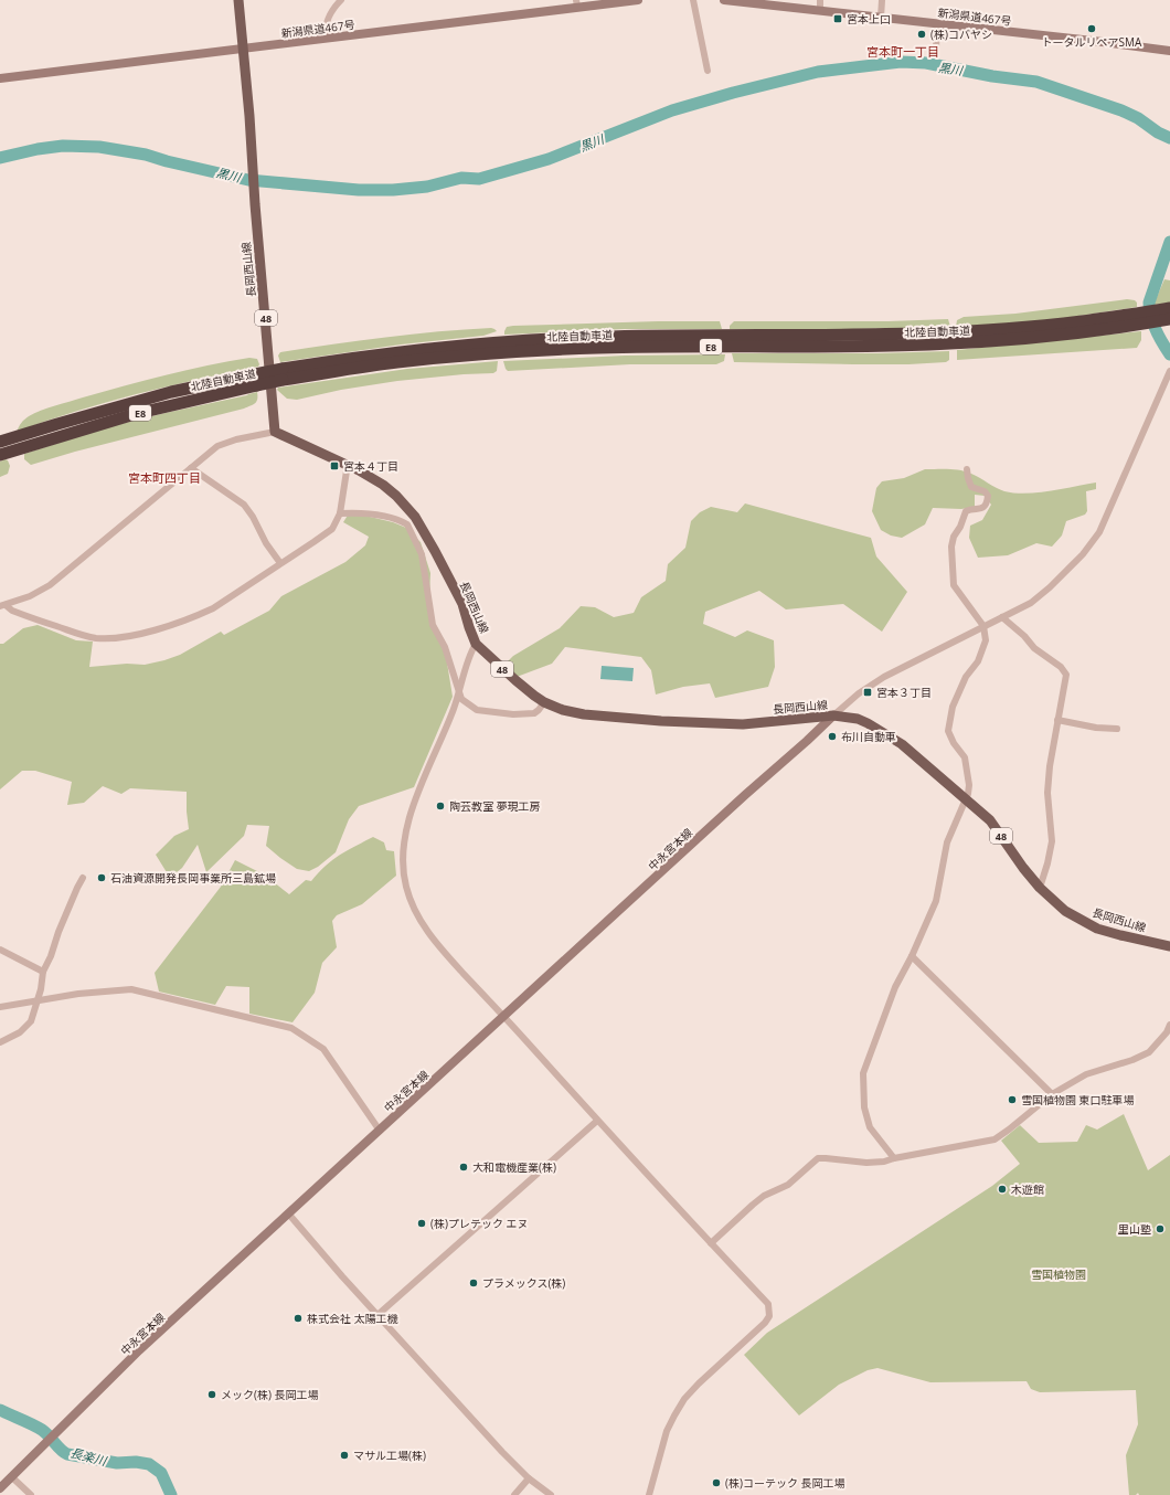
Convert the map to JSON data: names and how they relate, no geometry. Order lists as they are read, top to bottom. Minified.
{"streets":{"highway":["北陸自動車道","E8"],"main road":["新潟県道467号","長岡西山線","48","中永宮本線"]},"crossings":[["新潟県道467号","長岡西山線"],["長岡西山線","中永宮本線"]],"districts":["宮本町一丁目","宮本町四丁目"],"water":["黒川","長楽川"],"parks":["雪国植物園"],"places":{"transit":["宮本上口","宮本４丁目","宮本３丁目"],"other":["トータルリペアSMA","(株)コバヤシ","布川自動車","陶芸教室 夢現工房","石油資源開発長岡事業所三島鉱場","雪国植物園 東口駐車場","大和電機産業(株)","木遊館","(株)プレテック エヌ","里山塾","プラメックス(株)","株式会社 太陽工機","メック(株) 長岡工場","マサル工場(株)","(株)コーテック 長岡工場"]}}
